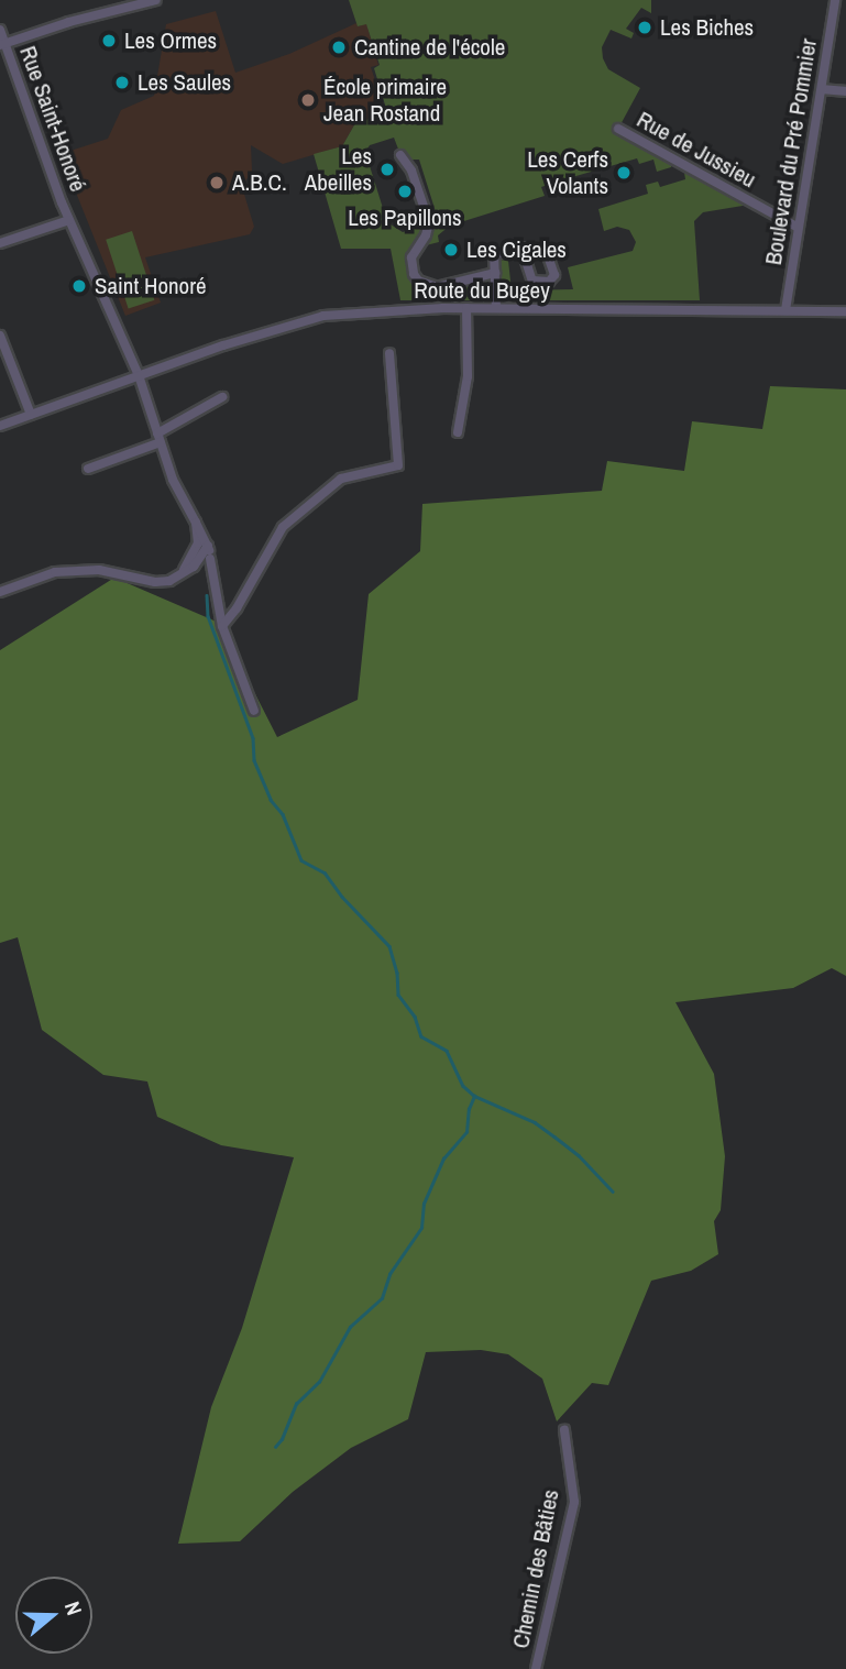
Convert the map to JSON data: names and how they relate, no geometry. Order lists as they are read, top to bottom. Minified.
{"streets":{"street":["Rue Saint-Honoré","Rue de Jussieu","Boulevard du Pré Pommier","Route du Bugey","Chemin des Bâties"]},"crossings":[["Rue Saint-Honoré","Route du Bugey"],["Rue de Jussieu","Boulevard du Pré Pommier"],["Boulevard du Pré Pommier","Route du Bugey"]],"places":["Les Biches","Les Ormes","Cantine de l'école","Les Saules","École primaire Jean Rostand","Les Abeilles","Les Cerfs Volants","A.B.C.","Les Papillons","Les Cigales","Saint Honoré"],"north":"right"}
